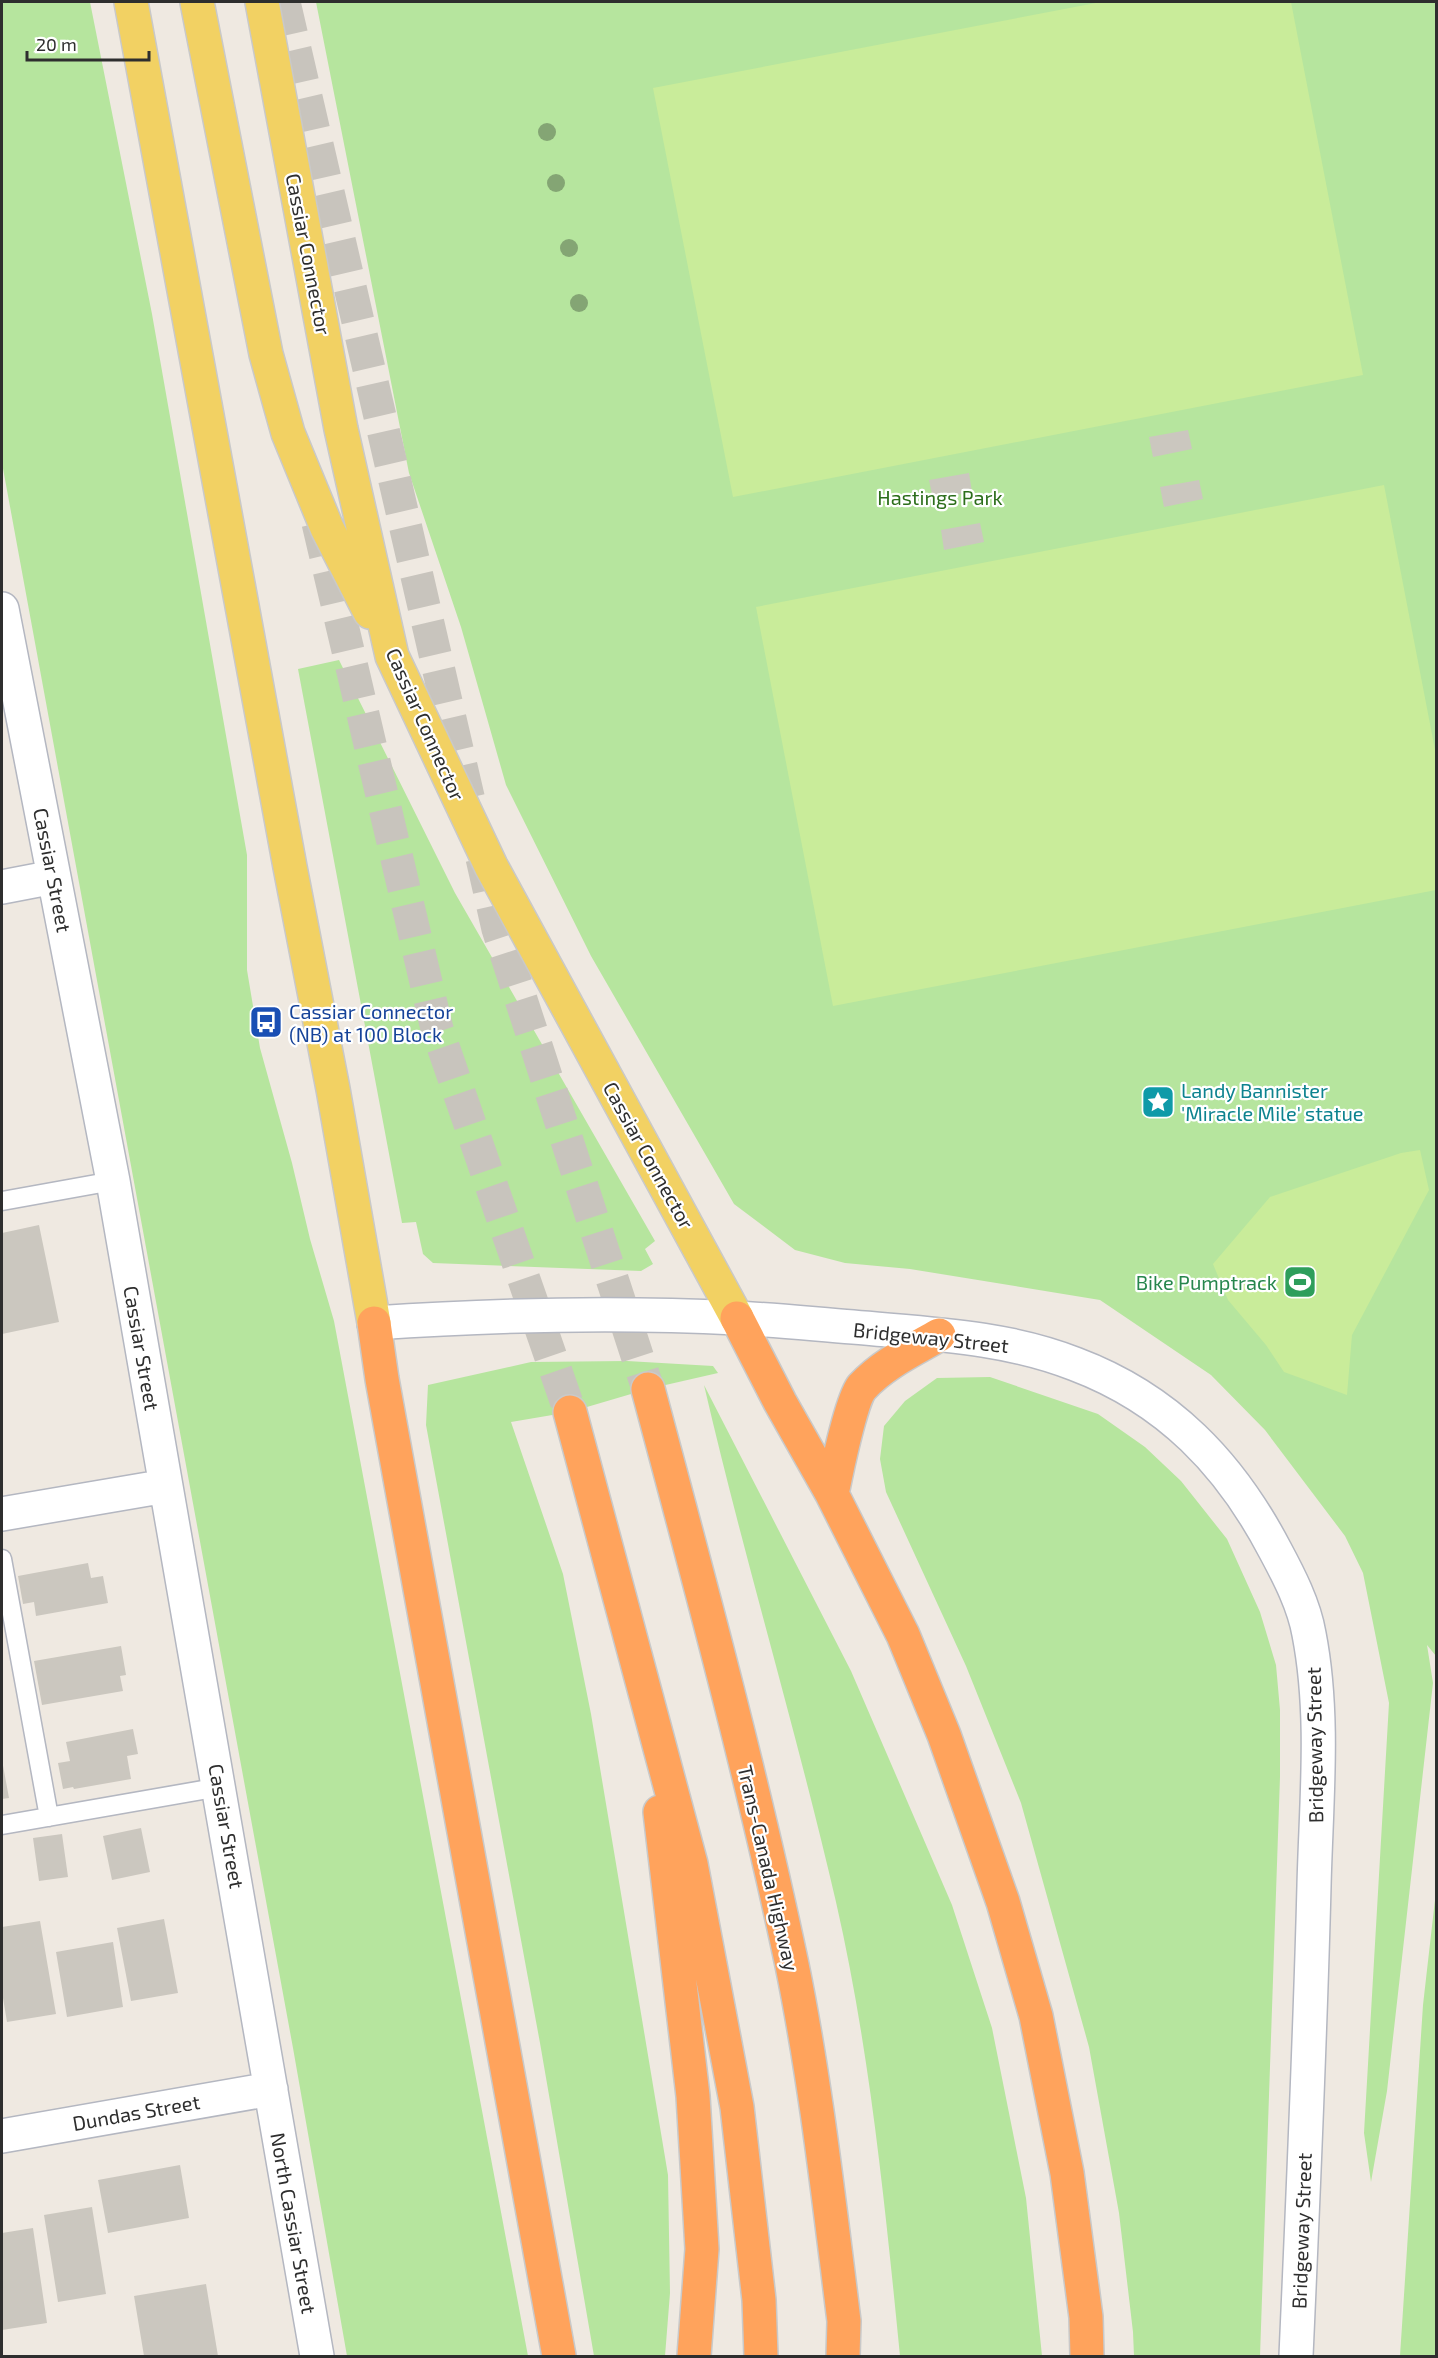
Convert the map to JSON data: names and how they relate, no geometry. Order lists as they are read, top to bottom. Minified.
{"streets":{"highway":["Trans-Canada Highway"],"main road":["Cassiar Connector"],"street":["Cassiar Street","Bridgeway Street","Dundas Street","North Cassiar Street"]},"crossings":[["Cassiar Connector","Bridgeway Street"],["Cassiar Street","Dundas Street"],["Cassiar Street","North Cassiar Street"],["Dundas Street","North Cassiar Street"]],"parks":["Hastings Park"],"places":{"bus stop":["Cassiar Connector (NB) at 100 Block"],"place":["Landy Bannister 'Miracle Mile' statue"],"sports":["Bike Pumptrack"]},"scale_bar":"20 m"}
